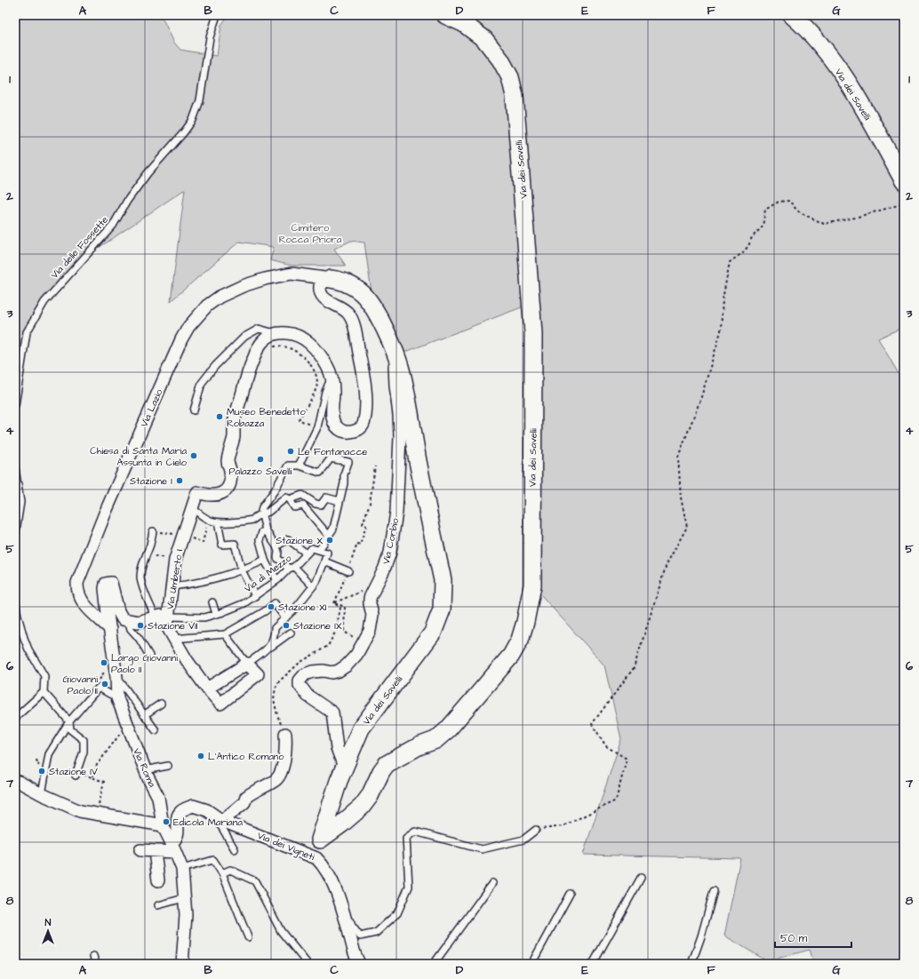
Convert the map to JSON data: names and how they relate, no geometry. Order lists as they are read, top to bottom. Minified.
{"streets":{"street":["Via dei Savelli","Via Lazio","Via Corbio","Via Umberto I","Via Roma","Via dei Vigneti"],"lane":["Via delle Fossette","Via di Mezzo"]},"crossings":[["Via dei Savelli","Via Lazio"],["Via dei Savelli","Via Corbio"],["Via dei Savelli","Via dei Vigneti"],["Via Lazio","Via Roma"],["Via di Mezzo","Via Umberto I"],["Via Roma","Via dei Vigneti"]],"parks":["Cimitero Rocca Priora"],"places":["Museo Benedetto Robazza","Le Fontanacce","Chiesa di Santa Maria Assunta in Cielo","Palazzo Savelli","Stazione I","Stazione X","Stazione XI","Stazione VII","Stazione IX","Largo Giovanni Paolo II","Giovanni Paolo II","L'Antico Romano","Stazione IV","Edicola Mariana"],"scale_bar":"50 m","north":"top","grid":{"columns":["A","B","C","D","E","F","G"],"rows":["1","2","3","4","5","6","7","8"]}}
